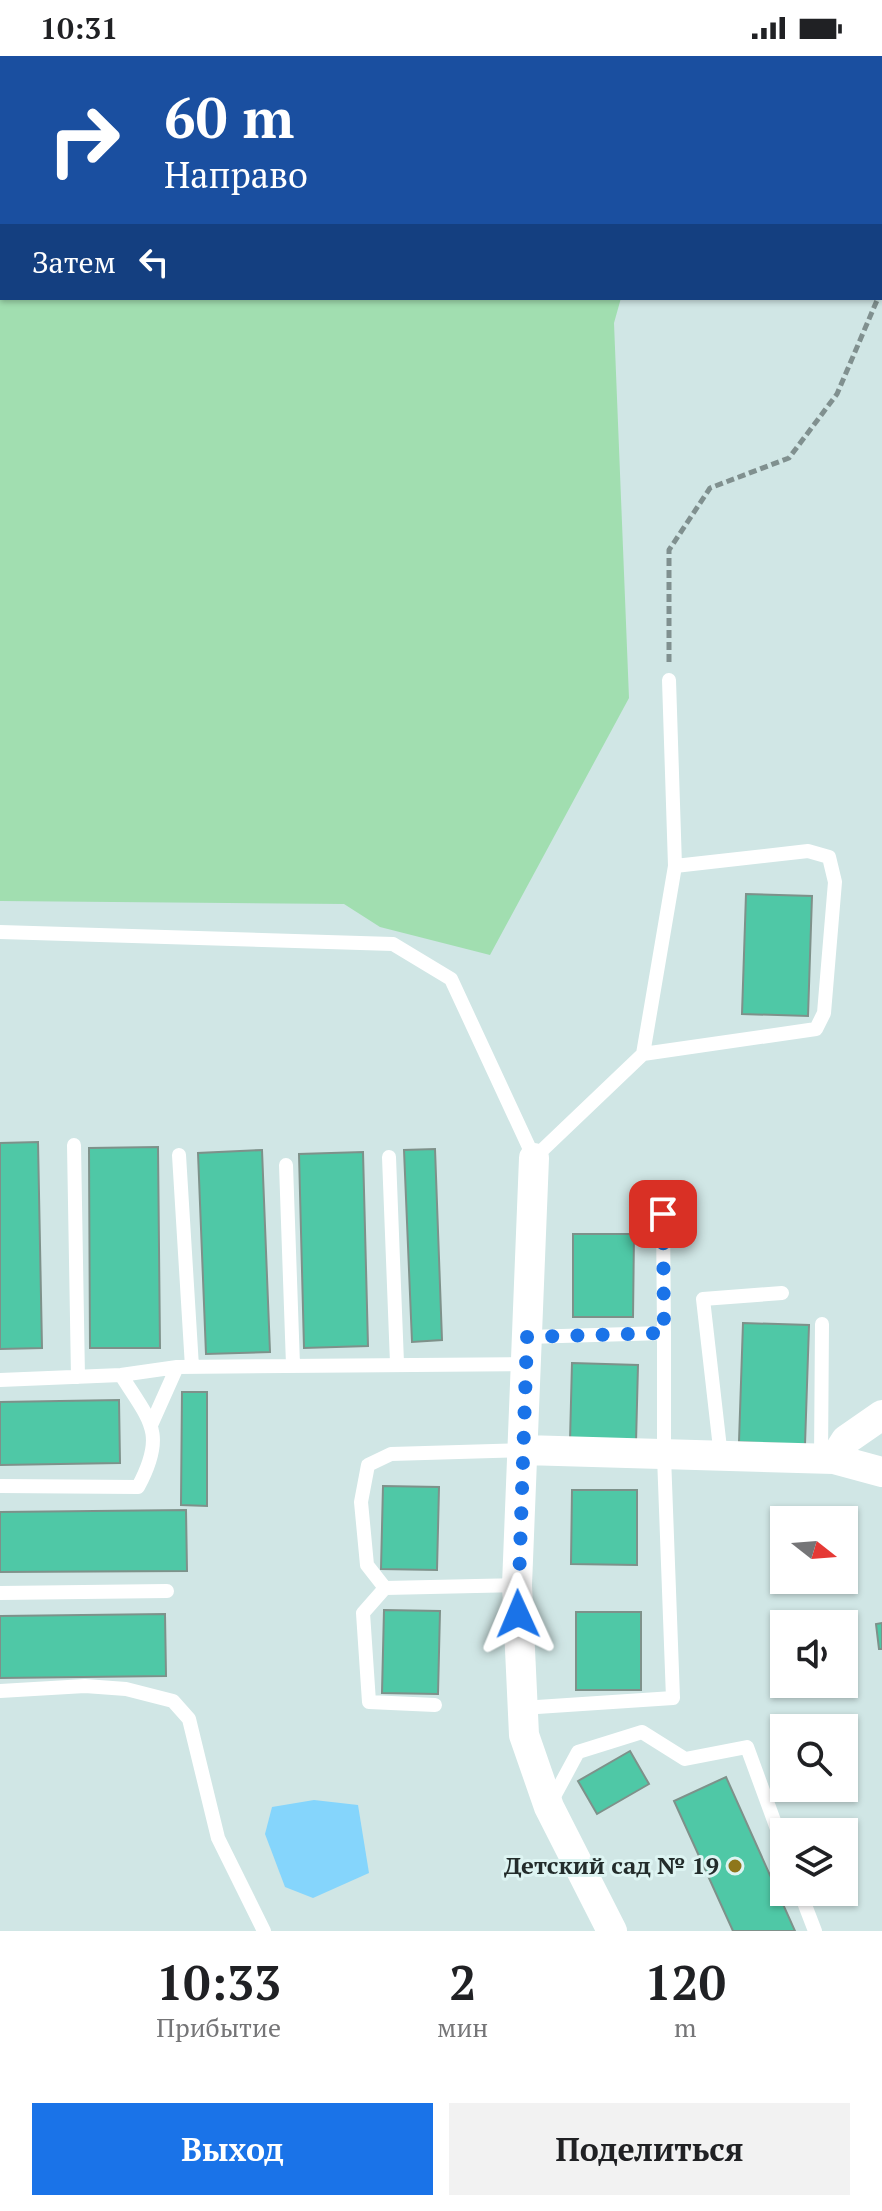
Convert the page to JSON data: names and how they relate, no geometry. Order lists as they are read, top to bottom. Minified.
{"places":["Детский сад № 19"],"north":"right","page":{"status":"10:31","turn":["60 m","Направо"],"then":"Затем","eta":["10:33","Прибытие","2","мин","120","m"],"buttons":["Выход","Поделиться"]}}
